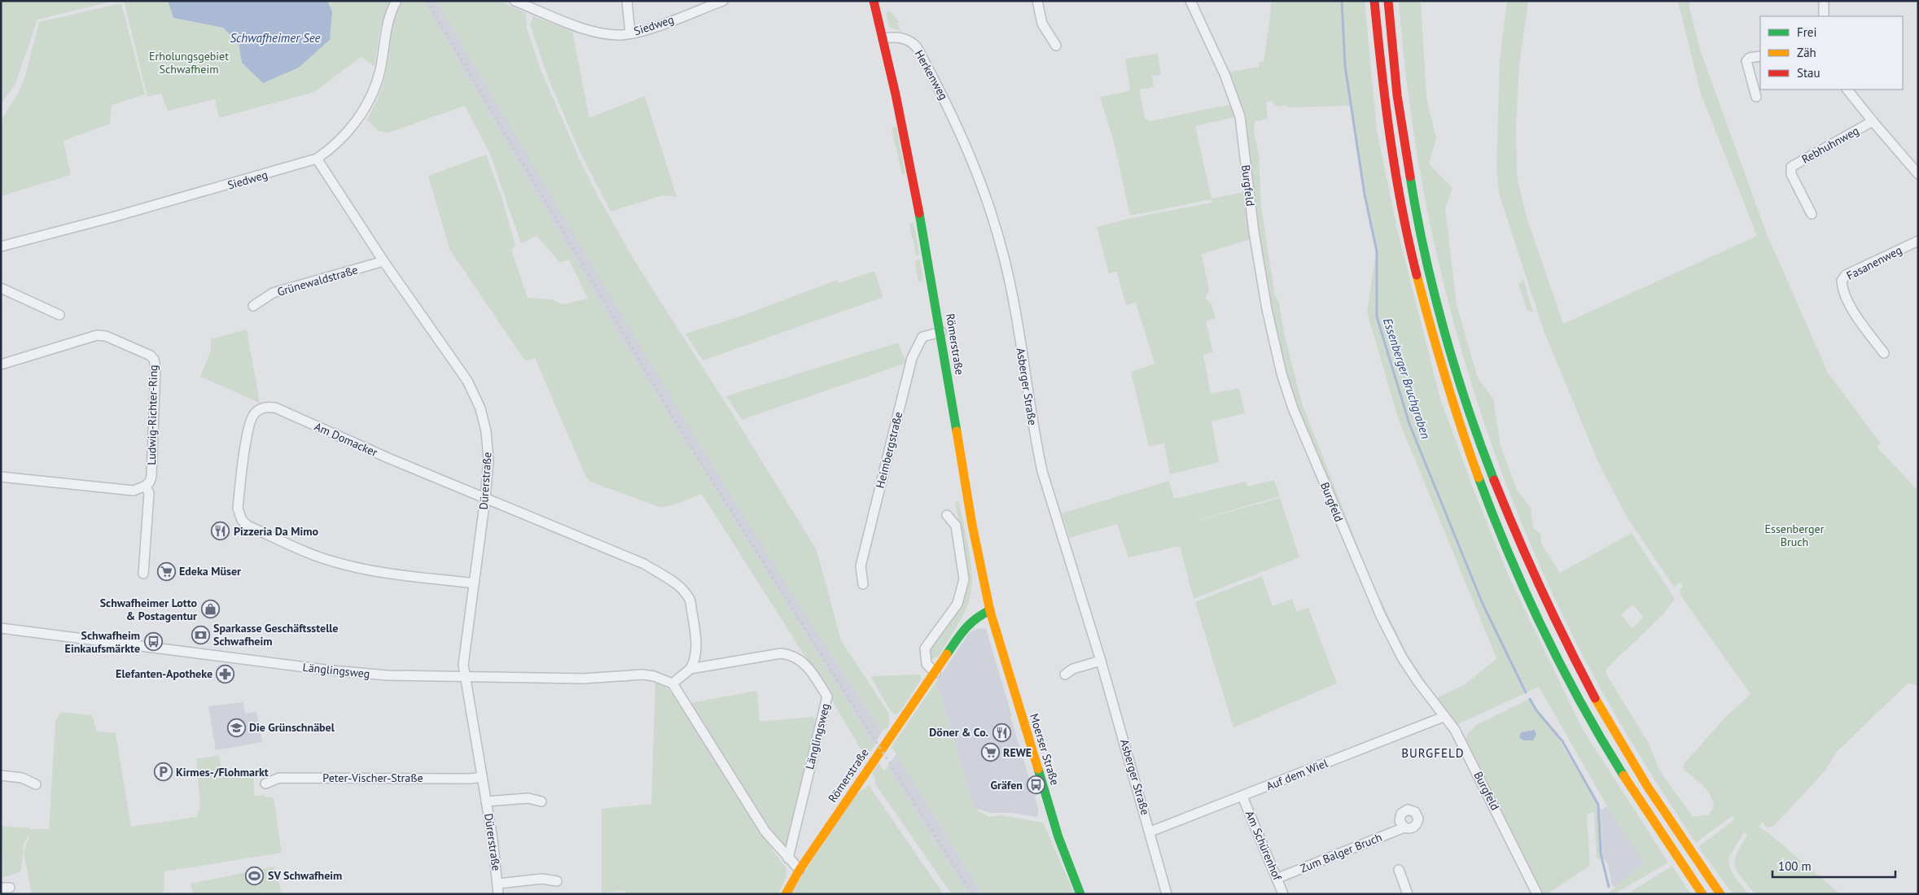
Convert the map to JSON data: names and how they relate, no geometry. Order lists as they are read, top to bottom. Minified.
{"streets":{"main road":["Römerstraße","Moerser Straße"],"street":["Siedweg","Herkenweg","Rebhuhnweg","Burgfeld","Fasanenweg","Grünewaldstraße","Asberger Straße","Ludwig-Richter-Ring","Am Domacker","Heimbergstraße","Dürerstraße","Länglingsweg","Auf dem Wiel","Peter-Vischer-Straße","Am Schürenhof","Zum Balger Bruch"]},"crossings":[["Siedweg","Dürerstraße"],["Herkenweg","Römerstraße"],["Herkenweg","Asberger Straße"],["Burgfeld","Auf dem Wiel"],["Grünewaldstraße","Dürerstraße"],["Römerstraße","Heimbergstraße"],["Römerstraße","Moerser Straße"],["Asberger Straße","Auf dem Wiel"],["Am Domacker","Dürerstraße"],["Am Domacker","Länglingsweg"],["Dürerstraße","Länglingsweg"],["Dürerstraße","Peter-Vischer-Straße"],["Auf dem Wiel","Am Schürenhof"],["Am Schürenhof","Zum Balger Bruch"]],"districts":["BURGFELD"],"water":["Schwafheimer See","Essenberger Bruchgraben"],"parks":["Erholungsgebiet Schwafheim","Essenberger Bruch"],"places":{"restaurant":["Pizzeria Da Mimo","Döner & Co."],"supermarket":["Edeka Müser","REWE"],"shop":["Schwafheimer Lotto & Postagentur"],"bank":["Sparkasse Geschäftsstelle Schwafheim"],"bus stop":["Schwafheim Einkaufsmärkte","Gräfen"],"pharmacy":["Elefanten-Apotheke"],"school or university":["Die Grünschnäbel"],"parking":["Kirmes-/Flohmarkt"],"sports":["SV Schwafheim"]},"legend":["Frei","Zäh","Stau"],"scale_bar":"100 m"}
